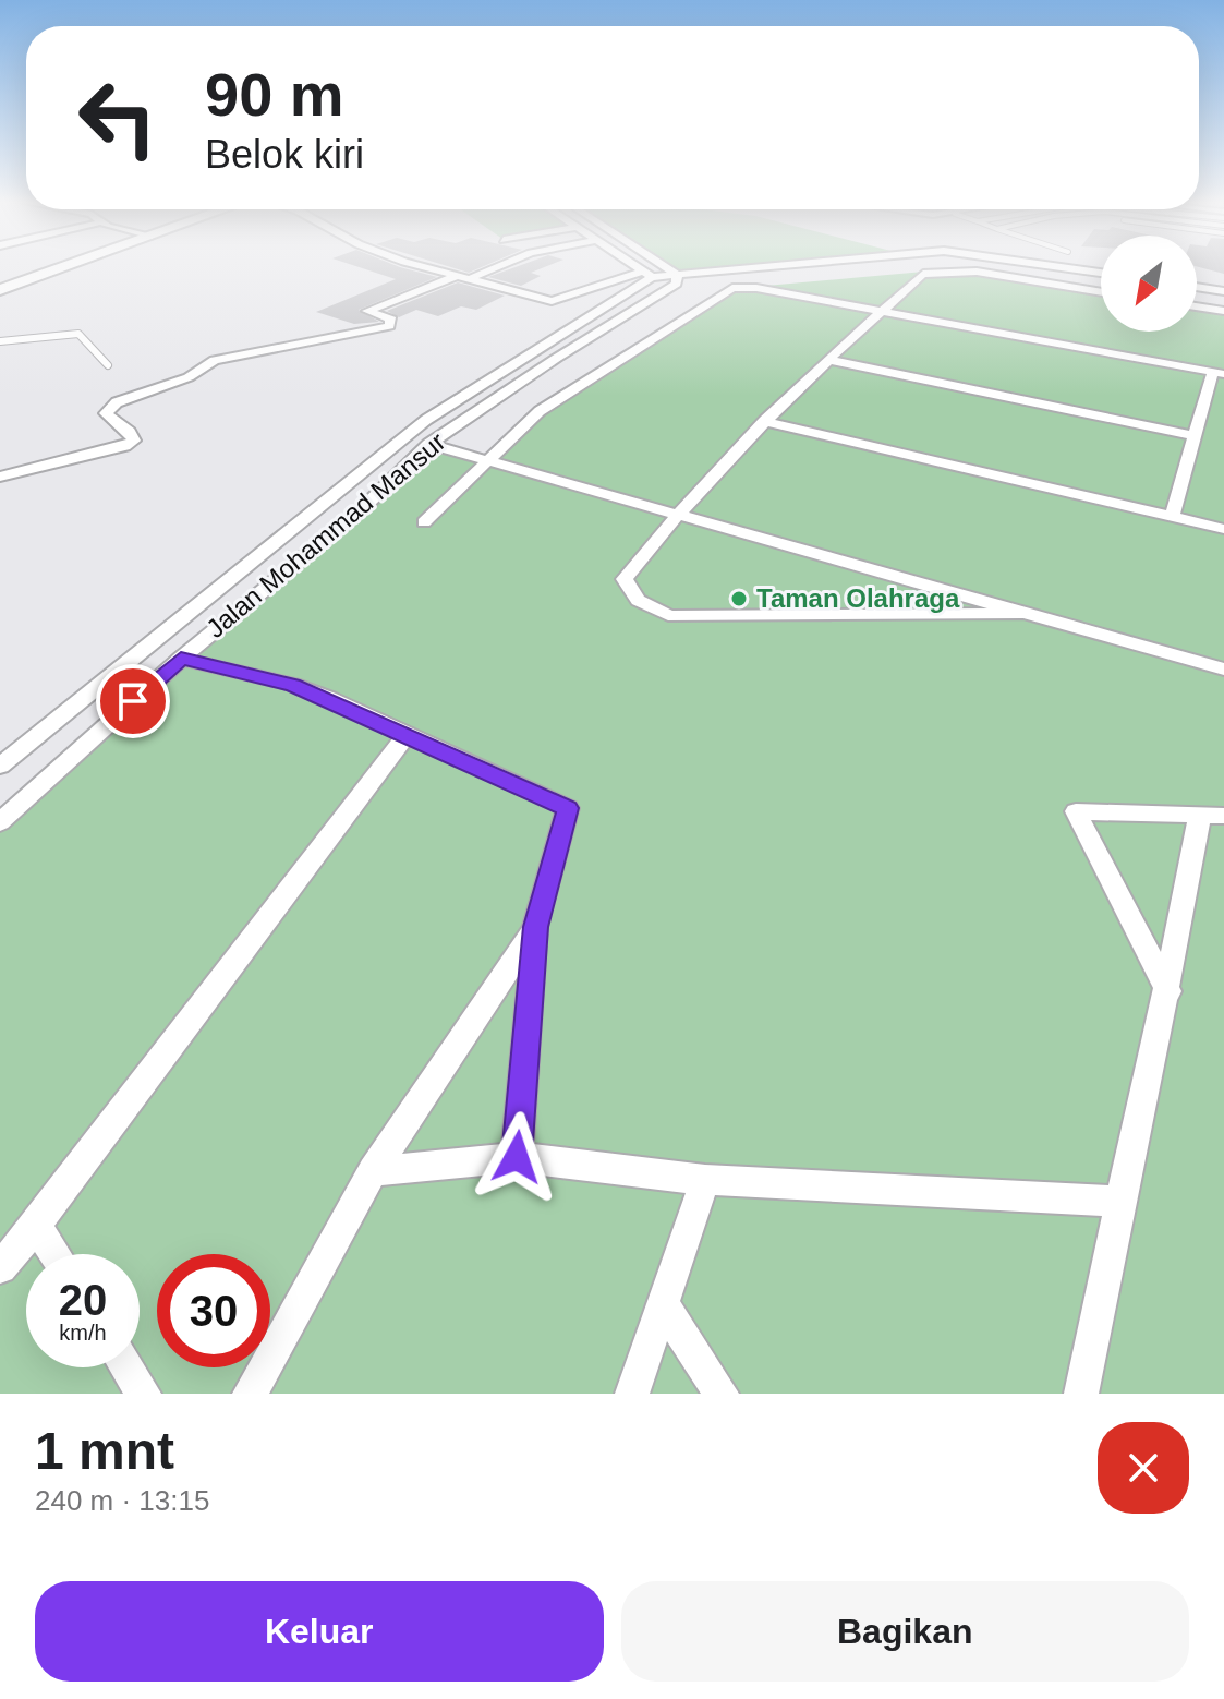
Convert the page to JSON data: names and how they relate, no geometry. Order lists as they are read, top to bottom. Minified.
{"streets":{"street":["Jalan Mohammad Mansur"]},"places":["Taman Olahraga"],"north":"bottom left","page":{"turn":["90 m","Belok kiri"],"speed":"20 km/h","limit":"30","heading":["1 mnt","240 m · 13:15"],"buttons":["Keluar","Bagikan"]}}
